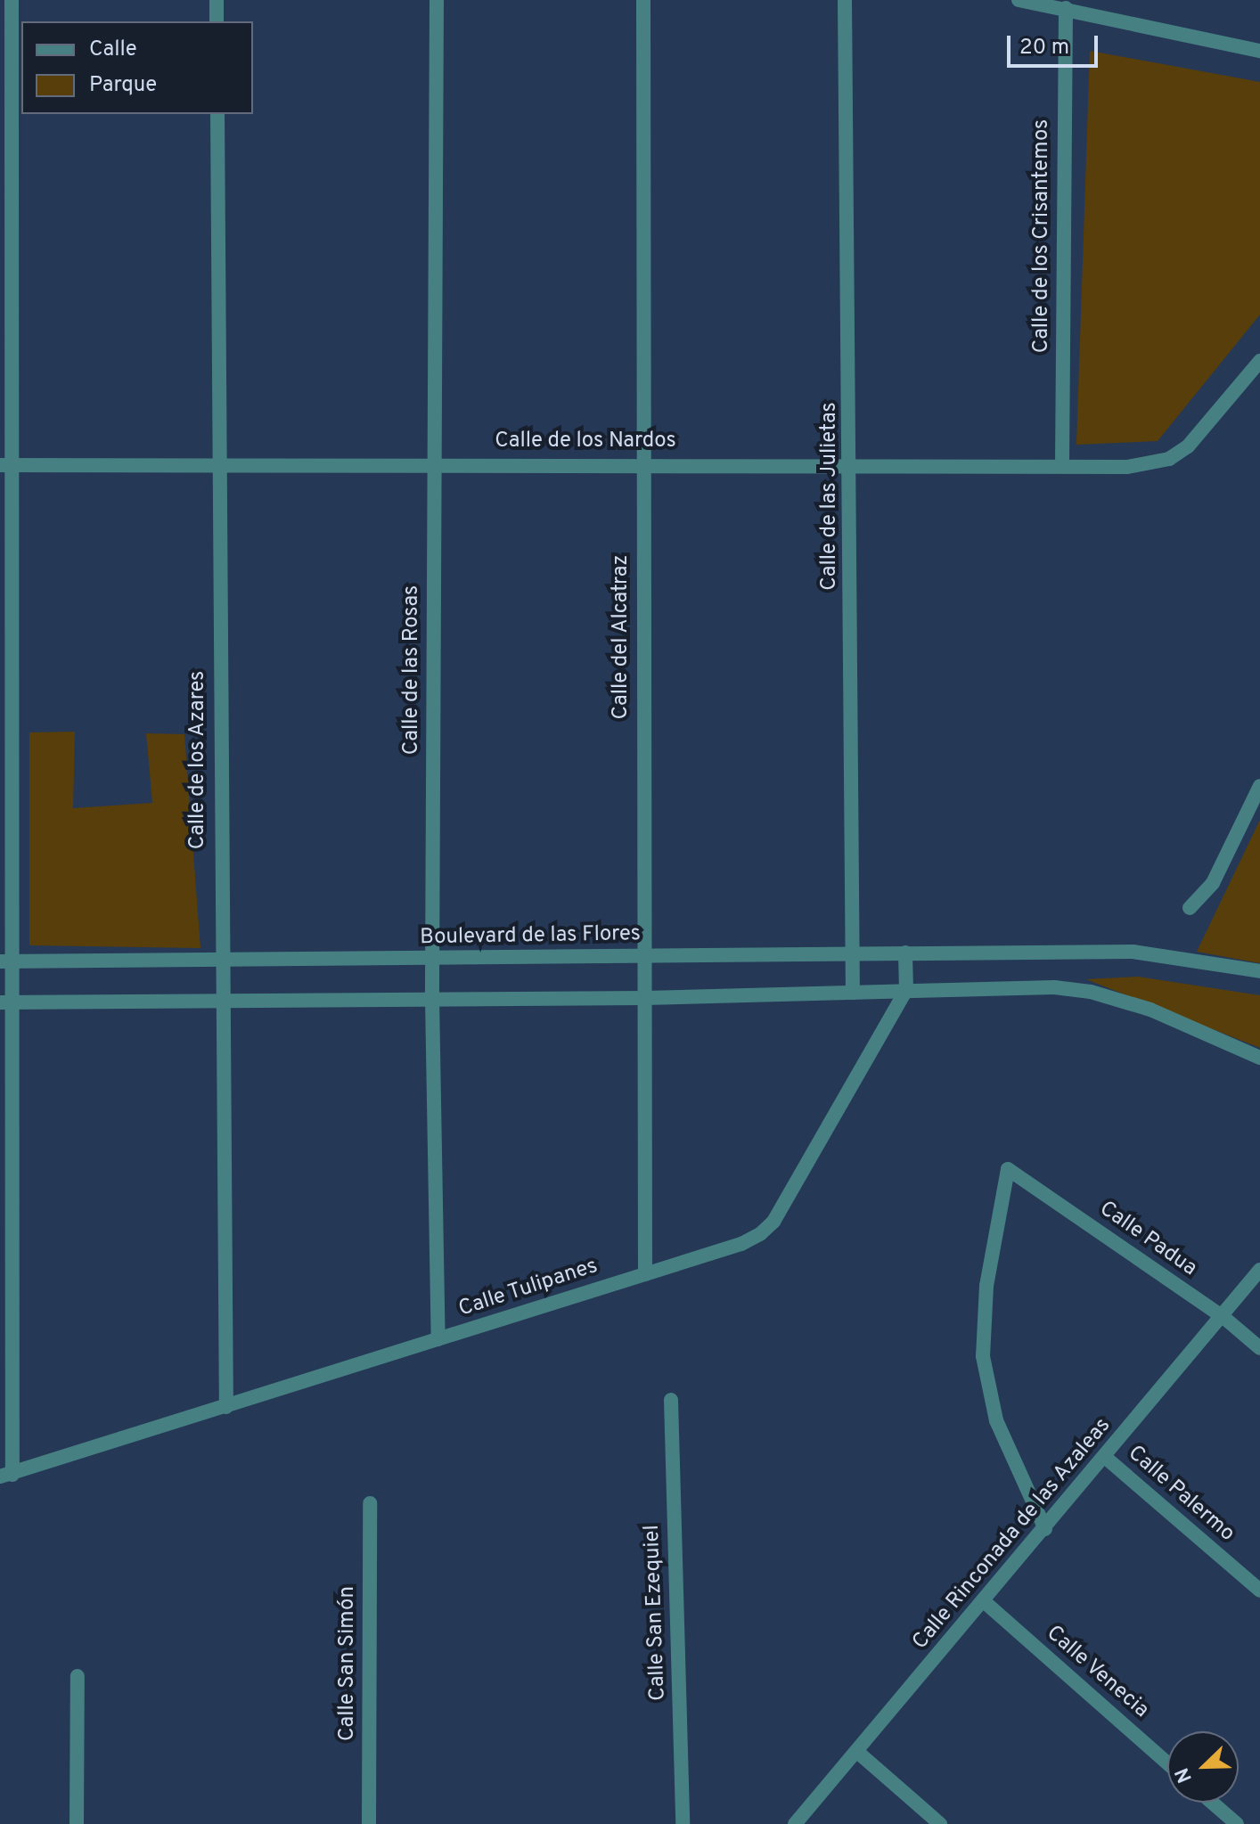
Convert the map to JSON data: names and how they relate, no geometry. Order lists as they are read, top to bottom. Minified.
{"streets":{"street":["Calle de los Crisantemos","Calle de los Nardos","Calle de las Julietas","Calle del Alcatraz","Calle de las Rosas","Calle de los Azares","Boulevard de las Flores","Calle Padua","Calle Tulipanes","Calle Palermo","Calle Rinconada de las Azaleas","Calle San Ezequiel","Calle San Simón","Calle Venecia"]},"crossings":[["Calle de los Crisantemos","Calle de los Nardos"],["Calle de los Nardos","Calle de las Julietas"],["Calle de los Nardos","Calle del Alcatraz"],["Calle de los Nardos","Calle de las Rosas"],["Calle de los Nardos","Calle de los Azares"],["Calle de las Julietas","Boulevard de las Flores"],["Calle del Alcatraz","Boulevard de las Flores"],["Calle del Alcatraz","Calle Tulipanes"],["Calle de las Rosas","Boulevard de las Flores"],["Calle de las Rosas","Calle Tulipanes"],["Calle de los Azares","Boulevard de las Flores"],["Calle de los Azares","Calle Tulipanes"],["Calle Padua","Calle Rinconada de las Azaleas"],["Calle Palermo","Calle Rinconada de las Azaleas"],["Calle Rinconada de las Azaleas","Calle Venecia"]],"legend":["Calle","Parque"],"scale_bar":"20 m","north":"bottom left"}
